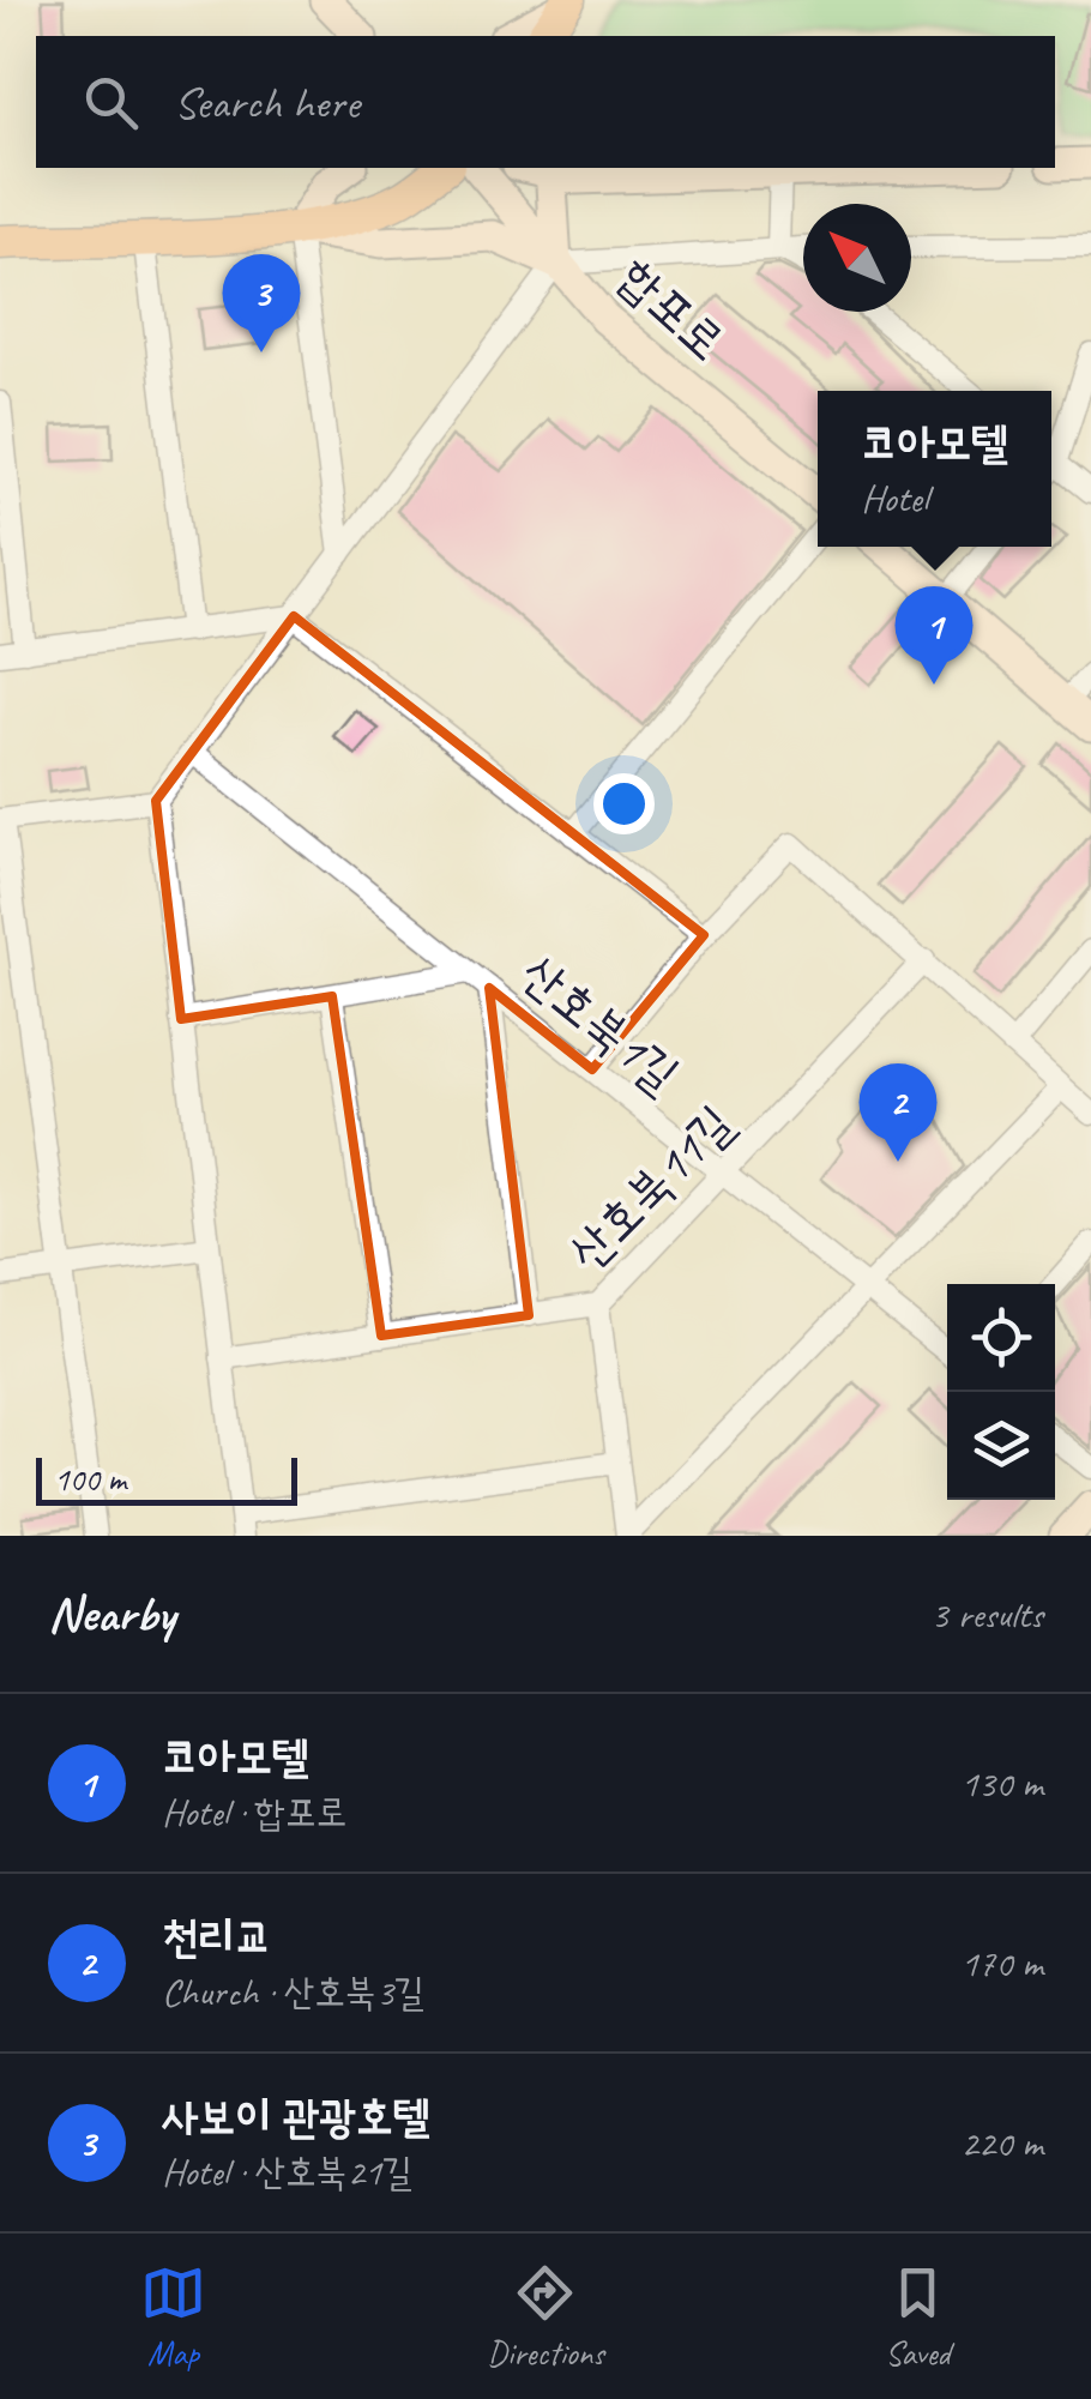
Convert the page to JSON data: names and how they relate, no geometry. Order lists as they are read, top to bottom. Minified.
{"streets":{"main road":["합포로"],"street":["산호북1길","산호북11길"]},"crossings":[["산호북1길","산호북11길"]],"scale_bar":"100 m","north":"top left","page":{"search":"Search here","pins":["3","1","2"],"popup":["코아모텔","Hotel"],"scale":"100 m","heading":["Nearby","3 results"],"list":[{"mark":"1","name":"코아모텔","note":"Hotel · 합포로","value":"130 m"},{"mark":"2","name":"천리교","note":"Church · 산호북3길","value":"170 m"},{"mark":"3","name":"사보이 관광호텔","note":"Hotel · 산호북21길","value":"220 m"}],"nav":["Map","Directions","Saved"]}}
